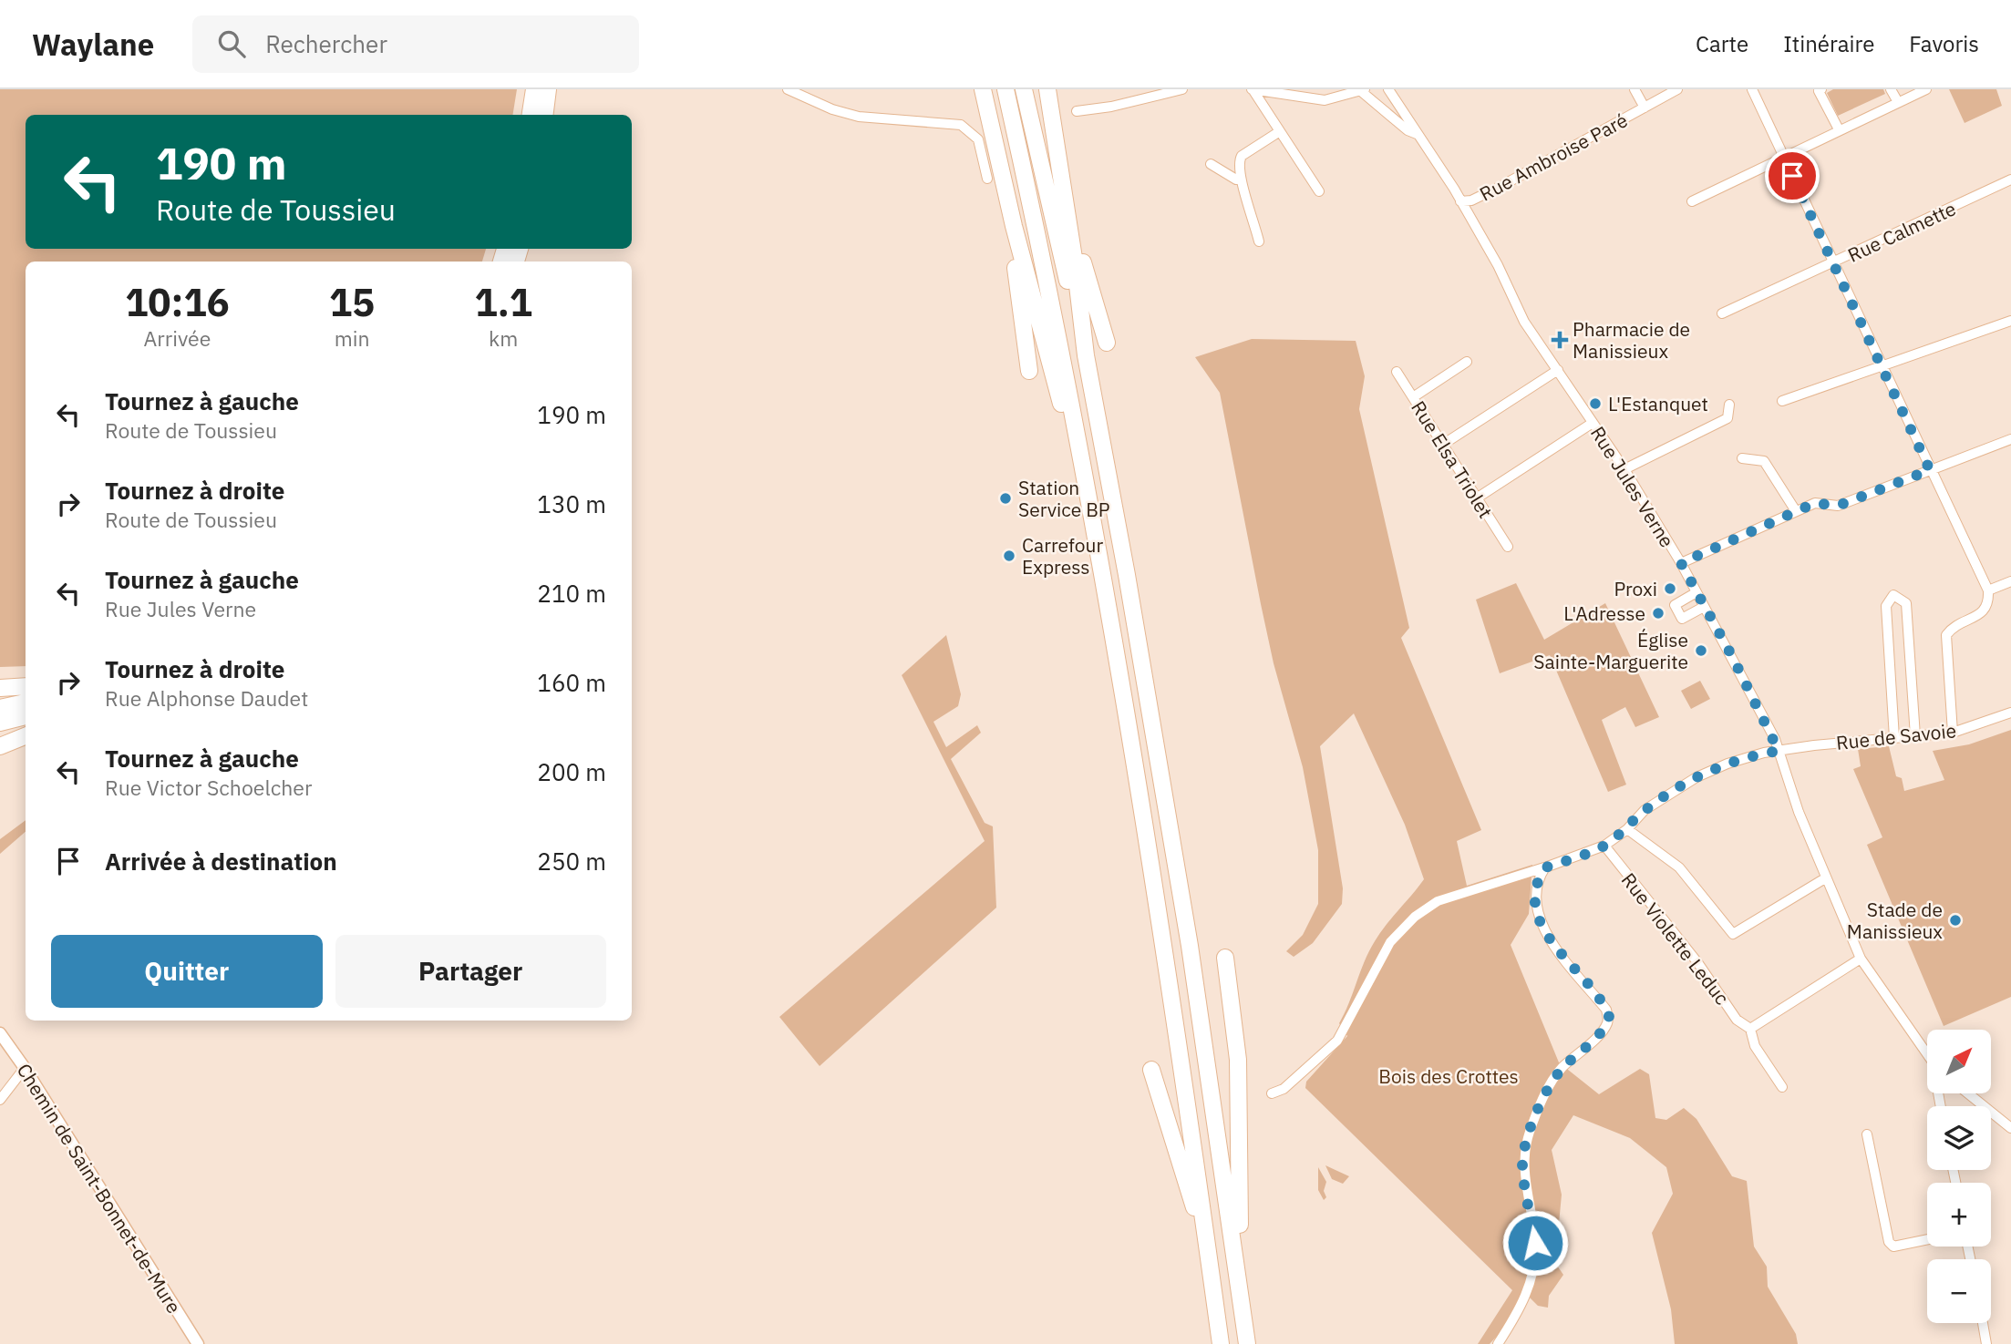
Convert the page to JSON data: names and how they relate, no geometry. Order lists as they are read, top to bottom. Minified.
{"streets":{"street":["Rue Ambroise Paré","Rue Calmette","Rue Elsa Triolet","Rue Jules Verne","Rue de Savoie","Rue Violette Leduc","Chemin de Saint-Bonnet-de-Mure"]},"crossings":[["Rue Ambroise Paré","Rue Jules Verne"],["Rue Jules Verne","Rue de Savoie"],["Rue de Savoie","Rue Violette Leduc"]],"parks":["Bois des Crottes"],"places":{"health":["Pharmacie de Manissieux"],"other":["L'Estanquet","Station Service BP","Carrefour Express","Proxi","L'Adresse","Église Sainte-Marguerite","Stade de Manissieux"]},"north":"top right","page":{"header":"Waylane","search":"Rechercher","nav":["Carte","Itinéraire","Favoris"],"turn":["190 m","Route de Toussieu"],"eta":["10:16","Arrivée","15","min","1.1","km"],"list":[{"name":"Tournez à gauche","note":"Route de Toussieu","value":"190 m"},{"name":"Tournez à droite","note":"Route de Toussieu","value":"130 m"},{"name":"Tournez à gauche","note":"Rue Jules Verne","value":"210 m"},{"name":"Tournez à droite","note":"Rue Alphonse Daudet","value":"160 m"},{"name":"Tournez à gauche","note":"Rue Victor Schoelcher","value":"200 m"},{"name":"Arrivée à destination","value":"250 m"}],"buttons":["Quitter","Partager"],"map_buttons":["+","−"]}}
